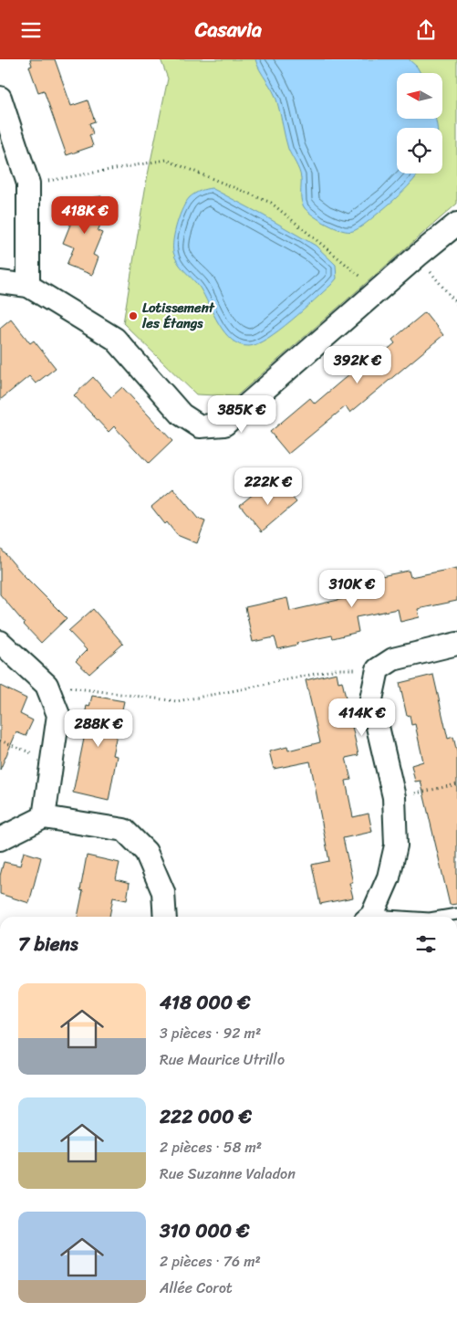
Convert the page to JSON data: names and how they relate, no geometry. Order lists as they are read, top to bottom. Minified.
{"places":["Lotissement les Étangs"],"north":"left","page":{"header":"Casavia","price":["418K €","392K €","385K €","222K €","310K €","414K €","288K €"],"heading":"7 biens","list":[{"name":"418 000 €","note":"3 pièces · 92 m² · Rue Maurice Utrillo"},{"name":"222 000 €","note":"2 pièces · 58 m² · Rue Suzanne Valadon"},{"name":"310 000 €","note":"2 pièces · 76 m² · Allée Corot"}]}}
